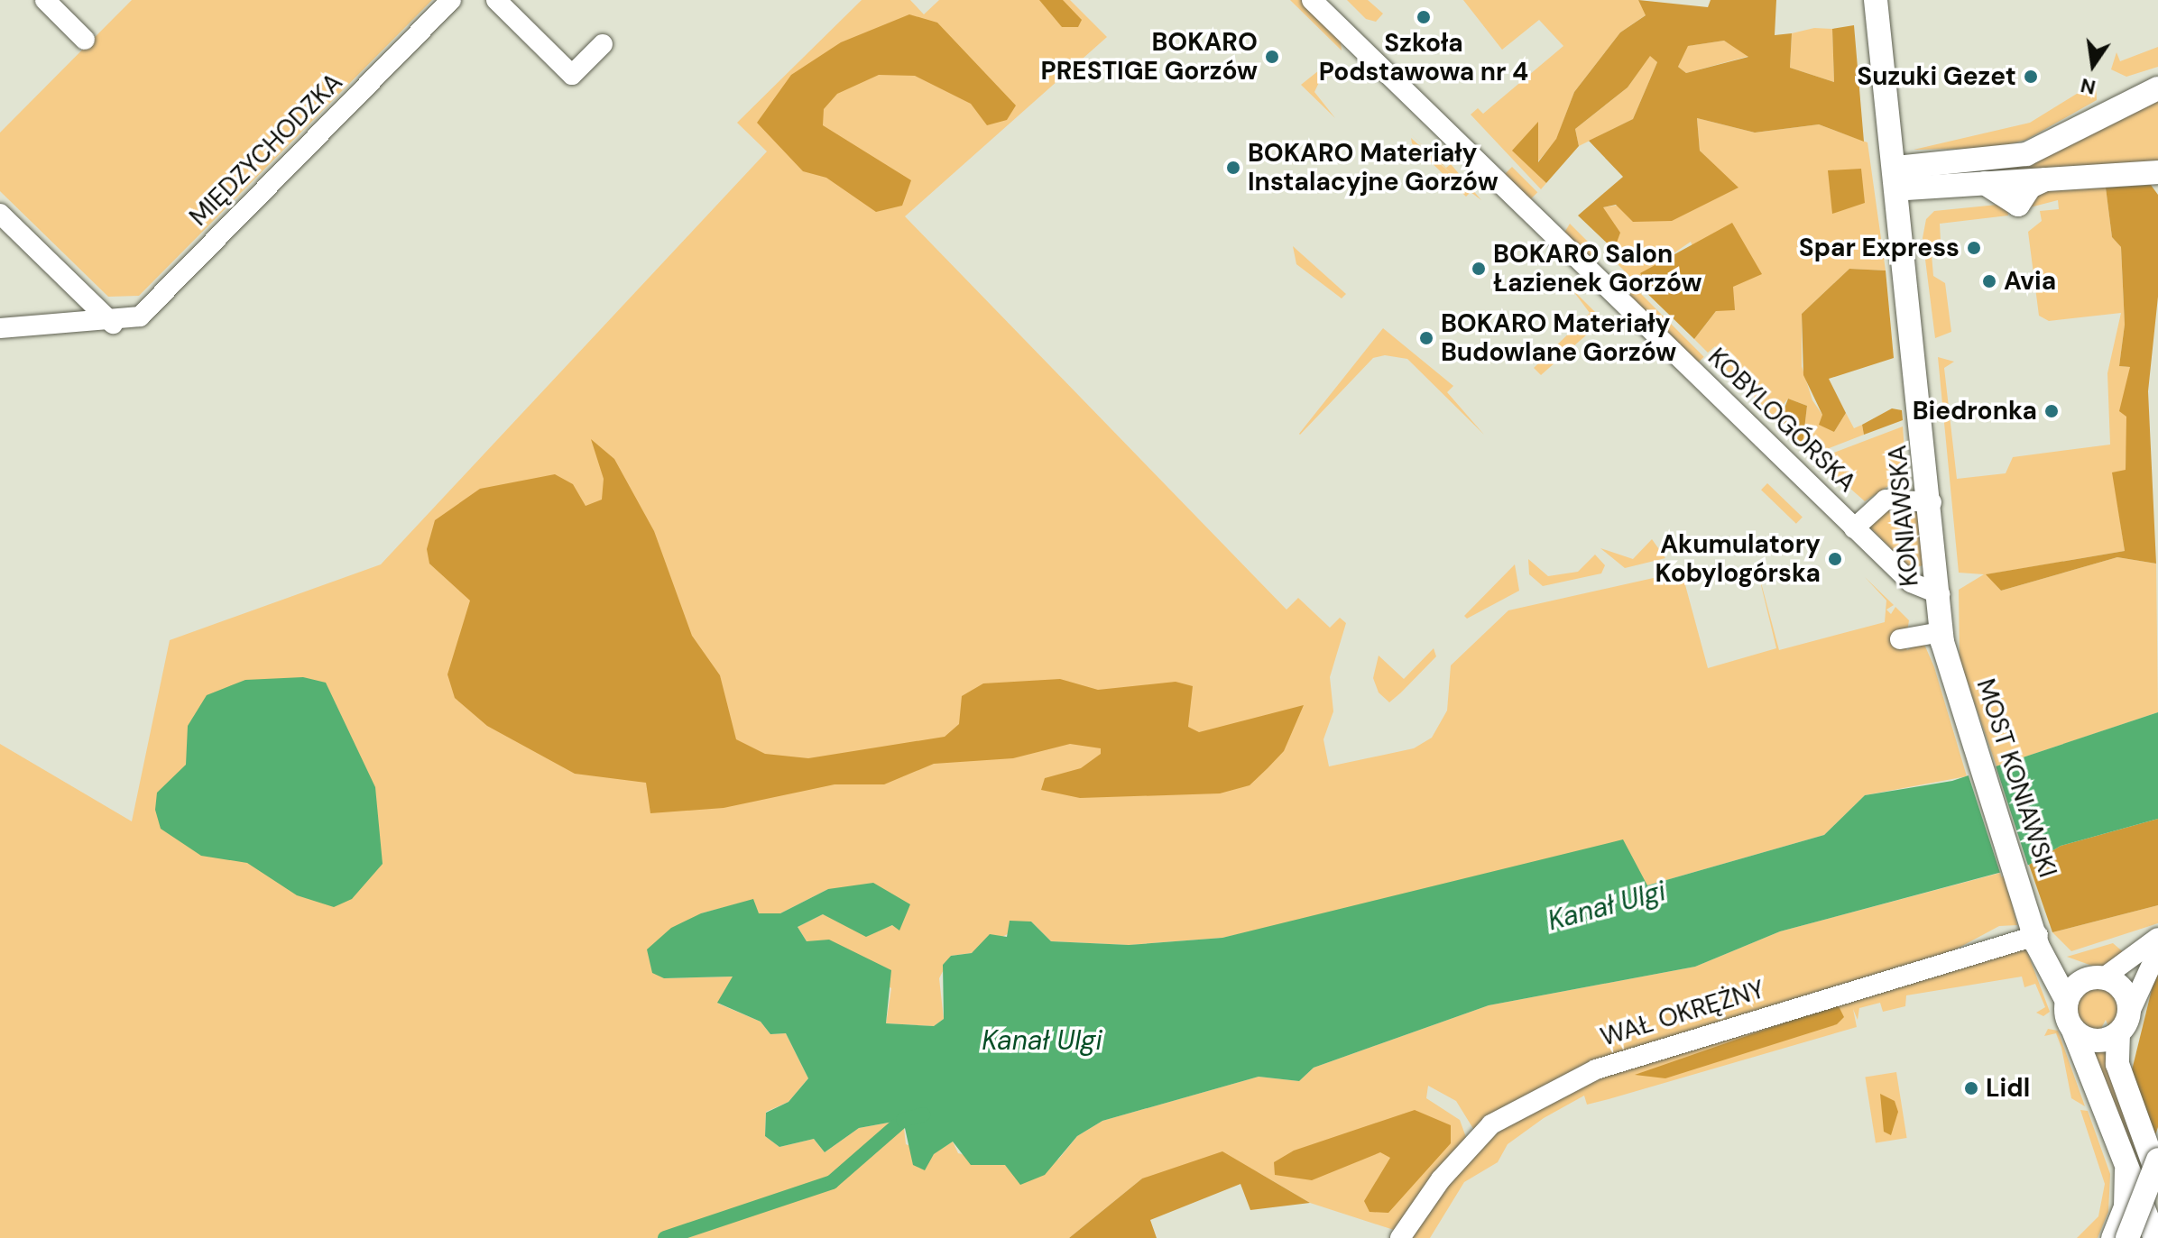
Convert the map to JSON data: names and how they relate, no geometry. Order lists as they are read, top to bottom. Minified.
{"streets":{"main road":["KONIAWSKA","MOST KONIAWSKI"],"street":["MIĘDZYCHODZKA","KOBYLOGÓRSKA","WAŁ OKRĘŻNY"]},"crossings":[["KOBYLOGÓRSKA","KONIAWSKA"],["KONIAWSKA","MOST KONIAWSKI"],["MOST KONIAWSKI","WAŁ OKRĘŻNY"]],"water":["Kanał Ulgi"],"places":["Szkoła Podstawowa nr 4","BOKARO PRESTIGE Gorzów","Suzuki Gezet","BOKARO Materiały Instalacyjne Gorzów","Spar Express","BOKARO Salon Łazienek Gorzów","Avia","BOKARO Materiały Budowlane Gorzów","Biedronka","Akumulatory Kobylogórska","Lidl"],"north":"bottom"}
